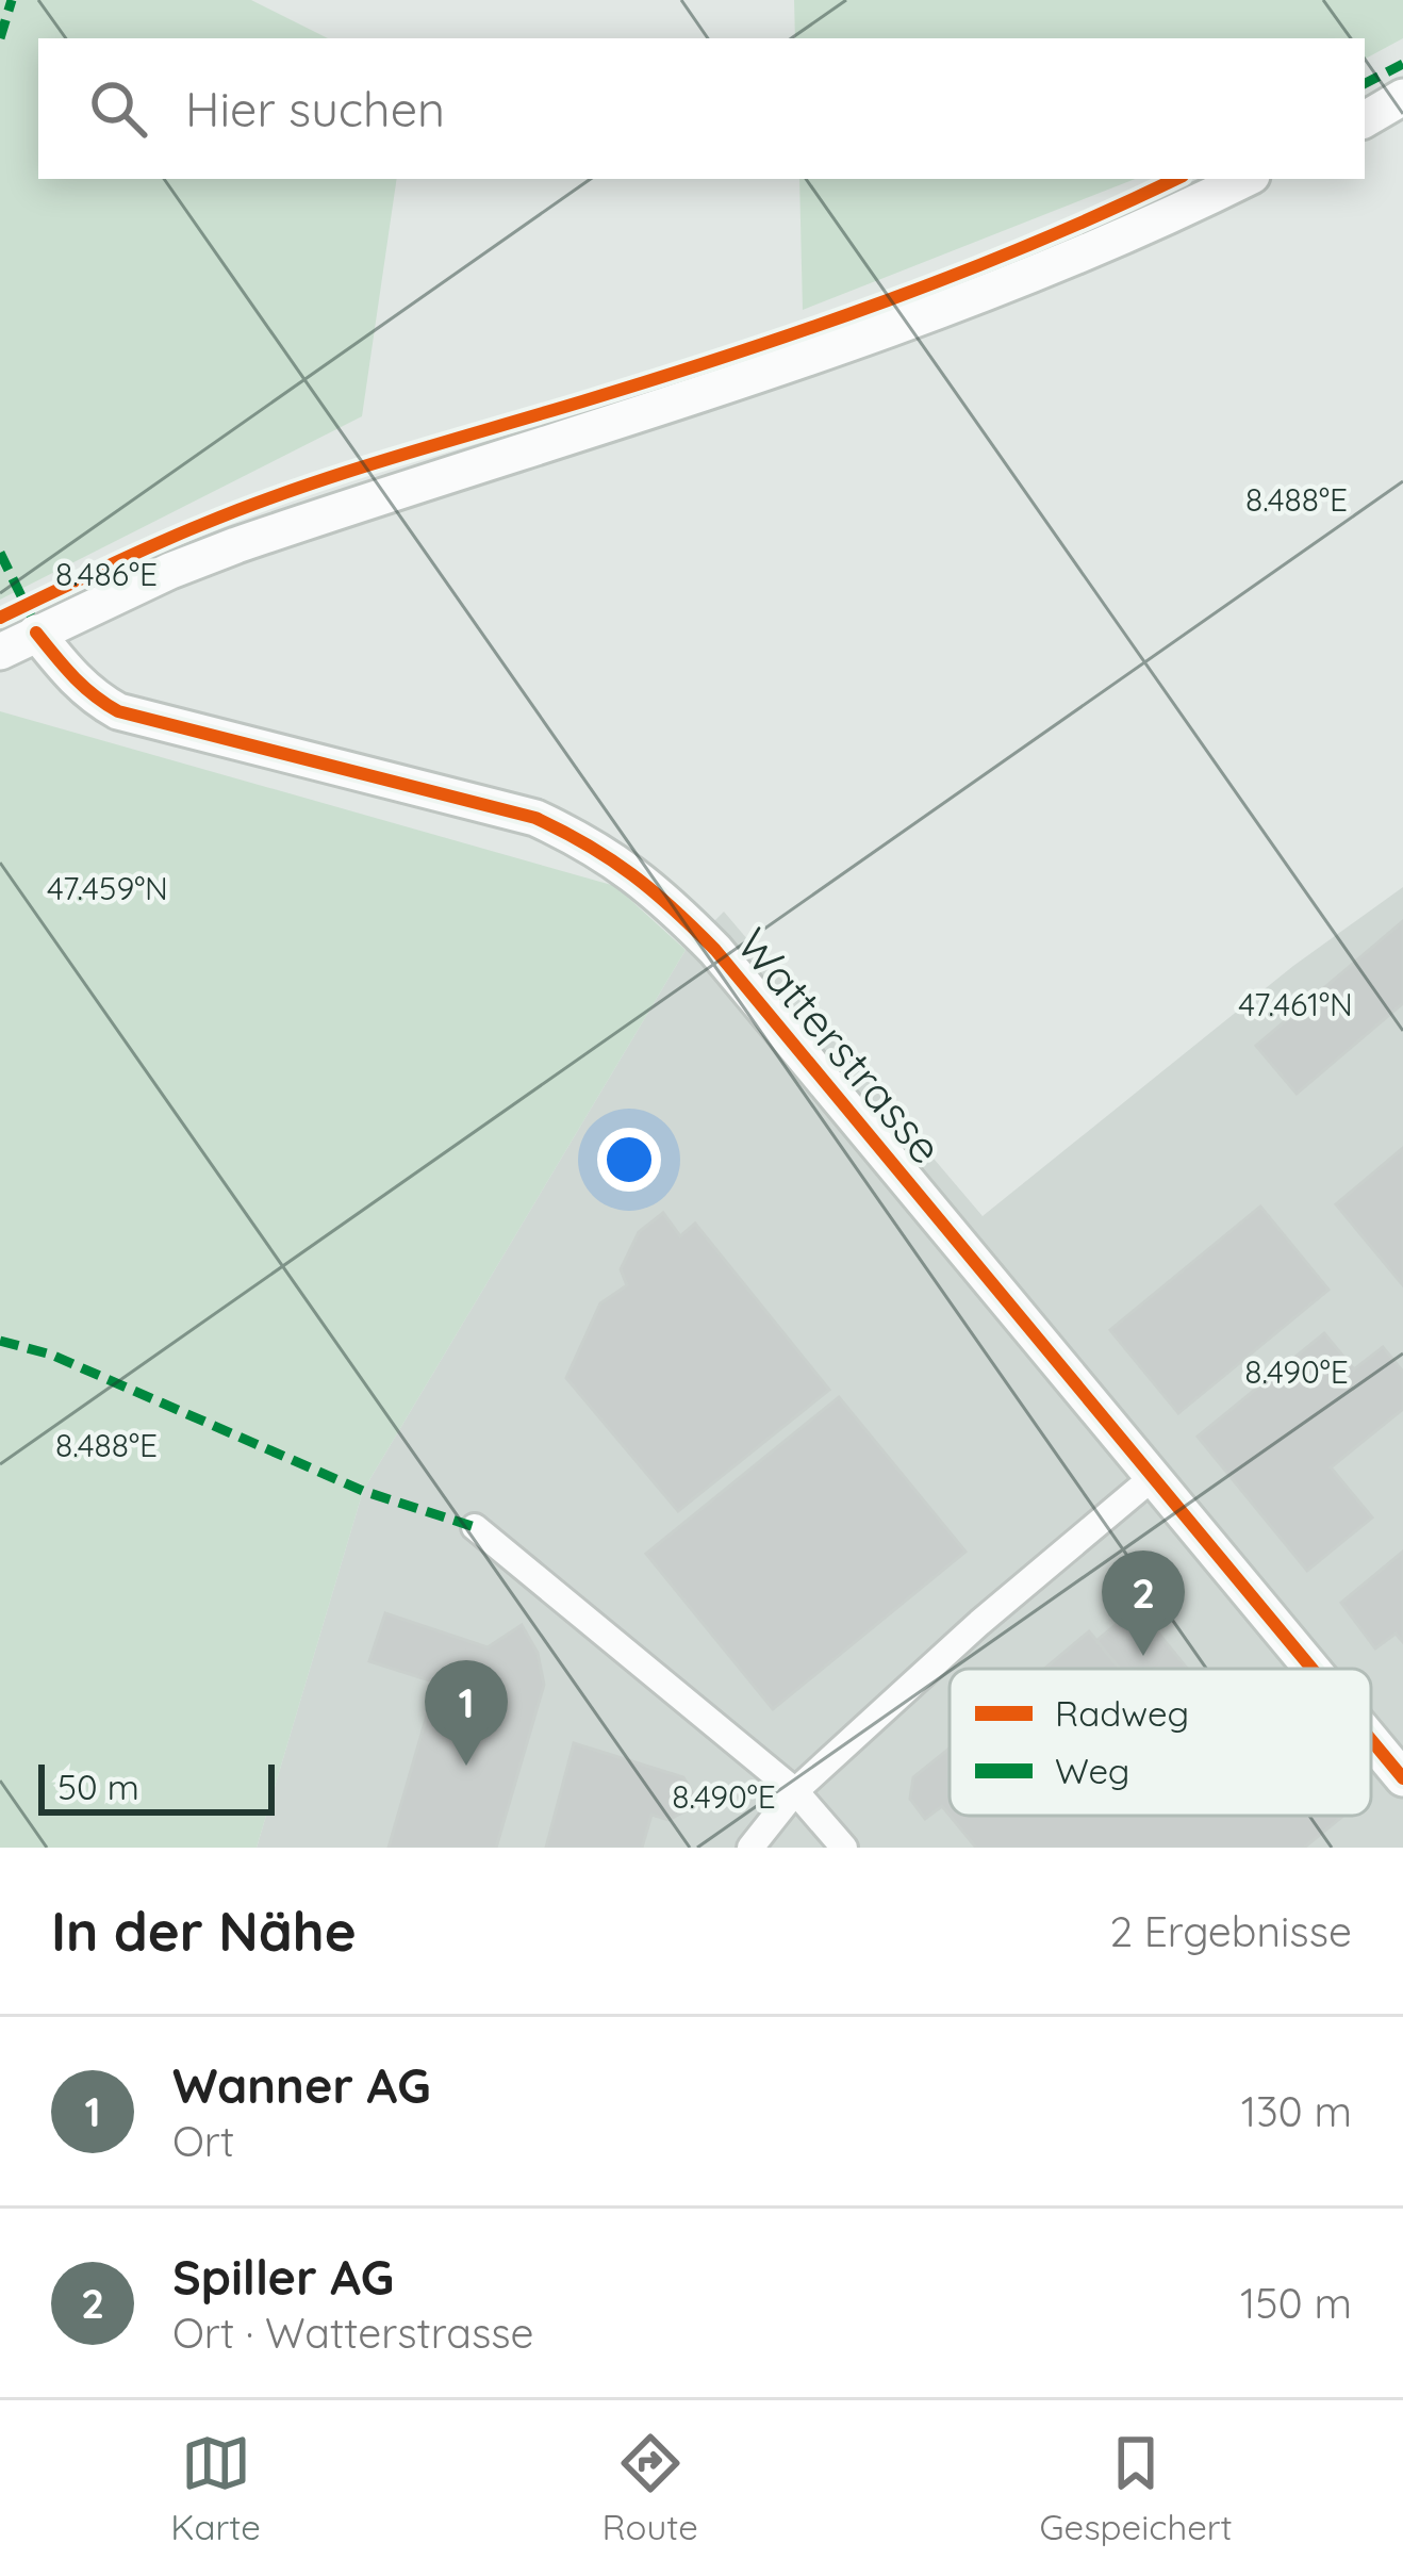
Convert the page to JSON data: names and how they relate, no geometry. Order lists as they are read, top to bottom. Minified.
{"streets":{"street":["Watterstrasse"]},"legend":["Radweg","Weg"],"scale_bar":"50 m","page":{"search":"Hier suchen","pins":["2","1"],"scale":"50 m","heading":["In der Nähe","2 Ergebnisse"],"list":[{"mark":"1","name":"Wanner AG","note":"Ort","value":"130 m"},{"mark":"2","name":"Spiller AG","note":"Ort · Watterstrasse","value":"150 m"}],"nav":["Karte","Route","Gespeichert"]},"coordinates":["8.488°E","8.486°E","47.459°N","47.461°N","8.490°E"]}
